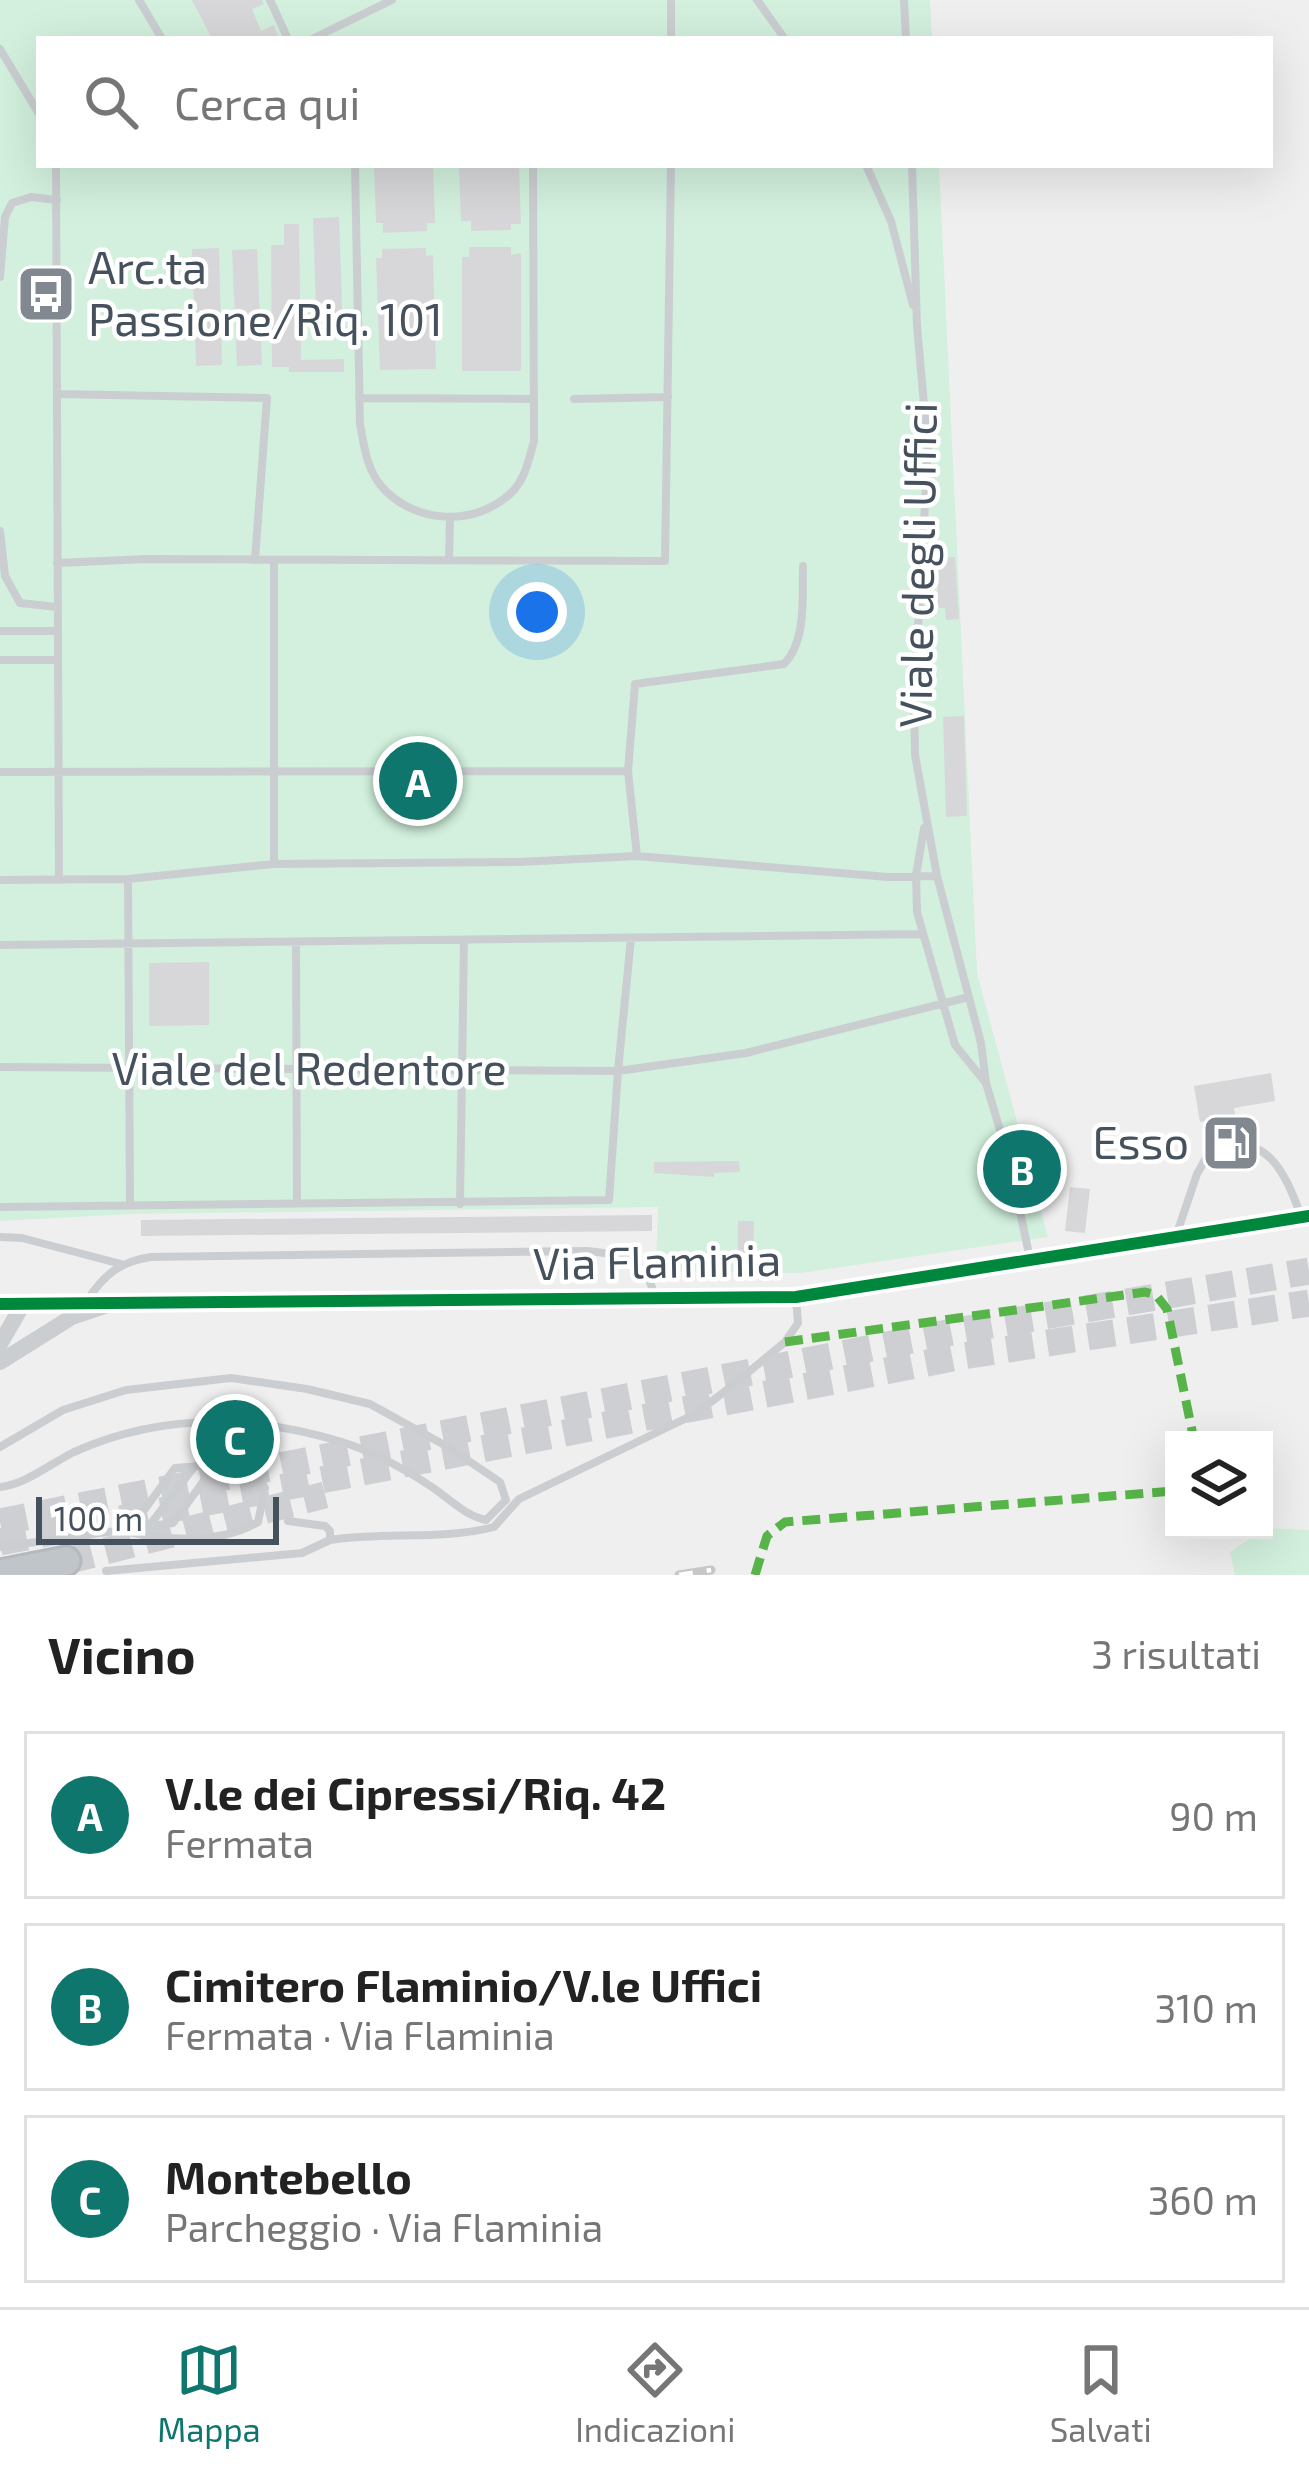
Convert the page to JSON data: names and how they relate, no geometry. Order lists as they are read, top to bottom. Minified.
{"streets":{"street":["Via Flaminia"],"lane":["Viale degli Uffici","Viale del Redentore"]},"crossings":[["Viale degli Uffici","Viale del Redentore"],["Viale degli Uffici","Via Flaminia"]],"places":{"bus stop":["Arc.ta Passione/Riq. 101"],"fuel station":["Esso"]},"scale_bar":"100 m","page":{"search":"Cerca qui","pins":["A","B","C"],"scale":"100 m","heading":["Vicino","3 risultati"],"list":[{"mark":"A","name":"V.le dei Cipressi/Riq. 42","note":"Fermata","value":"90 m"},{"mark":"B","name":"Cimitero Flaminio/V.le Uffici","note":"Fermata · Via Flaminia","value":"310 m"},{"mark":"C","name":"Montebello","note":"Parcheggio · Via Flaminia","value":"360 m"}],"nav":["Mappa","Indicazioni","Salvati"]}}
